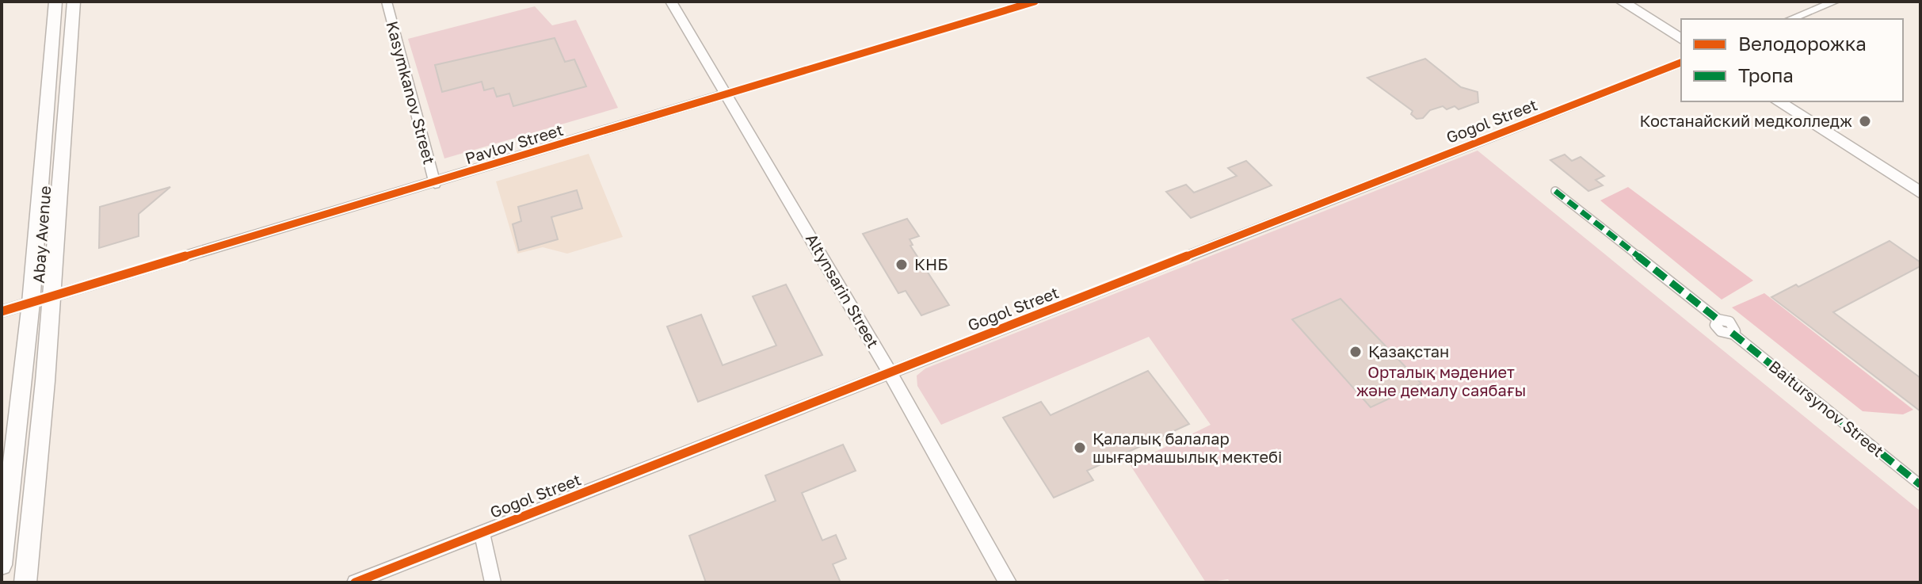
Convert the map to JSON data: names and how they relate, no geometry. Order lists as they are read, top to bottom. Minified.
{"streets":{"main road":["Abay Avenue"],"street":["Kasymkanov Street","Gogol Street","Pavlov Street","Altynsarin Street","Baitursynov Street"]},"crossings":[["Kasymkanov Street","Pavlov Street"],["Gogol Street","Altynsarin Street"],["Pavlov Street","Abay Avenue"],["Pavlov Street","Altynsarin Street"]],"parks":["Орталық мәдениет және демалу саябағы"],"places":["Костанайский медколледж","КНБ","Қазақстан","Қалалық балалар шығармашылық мектебі"],"legend":["Велодорожка","Тропа"]}
